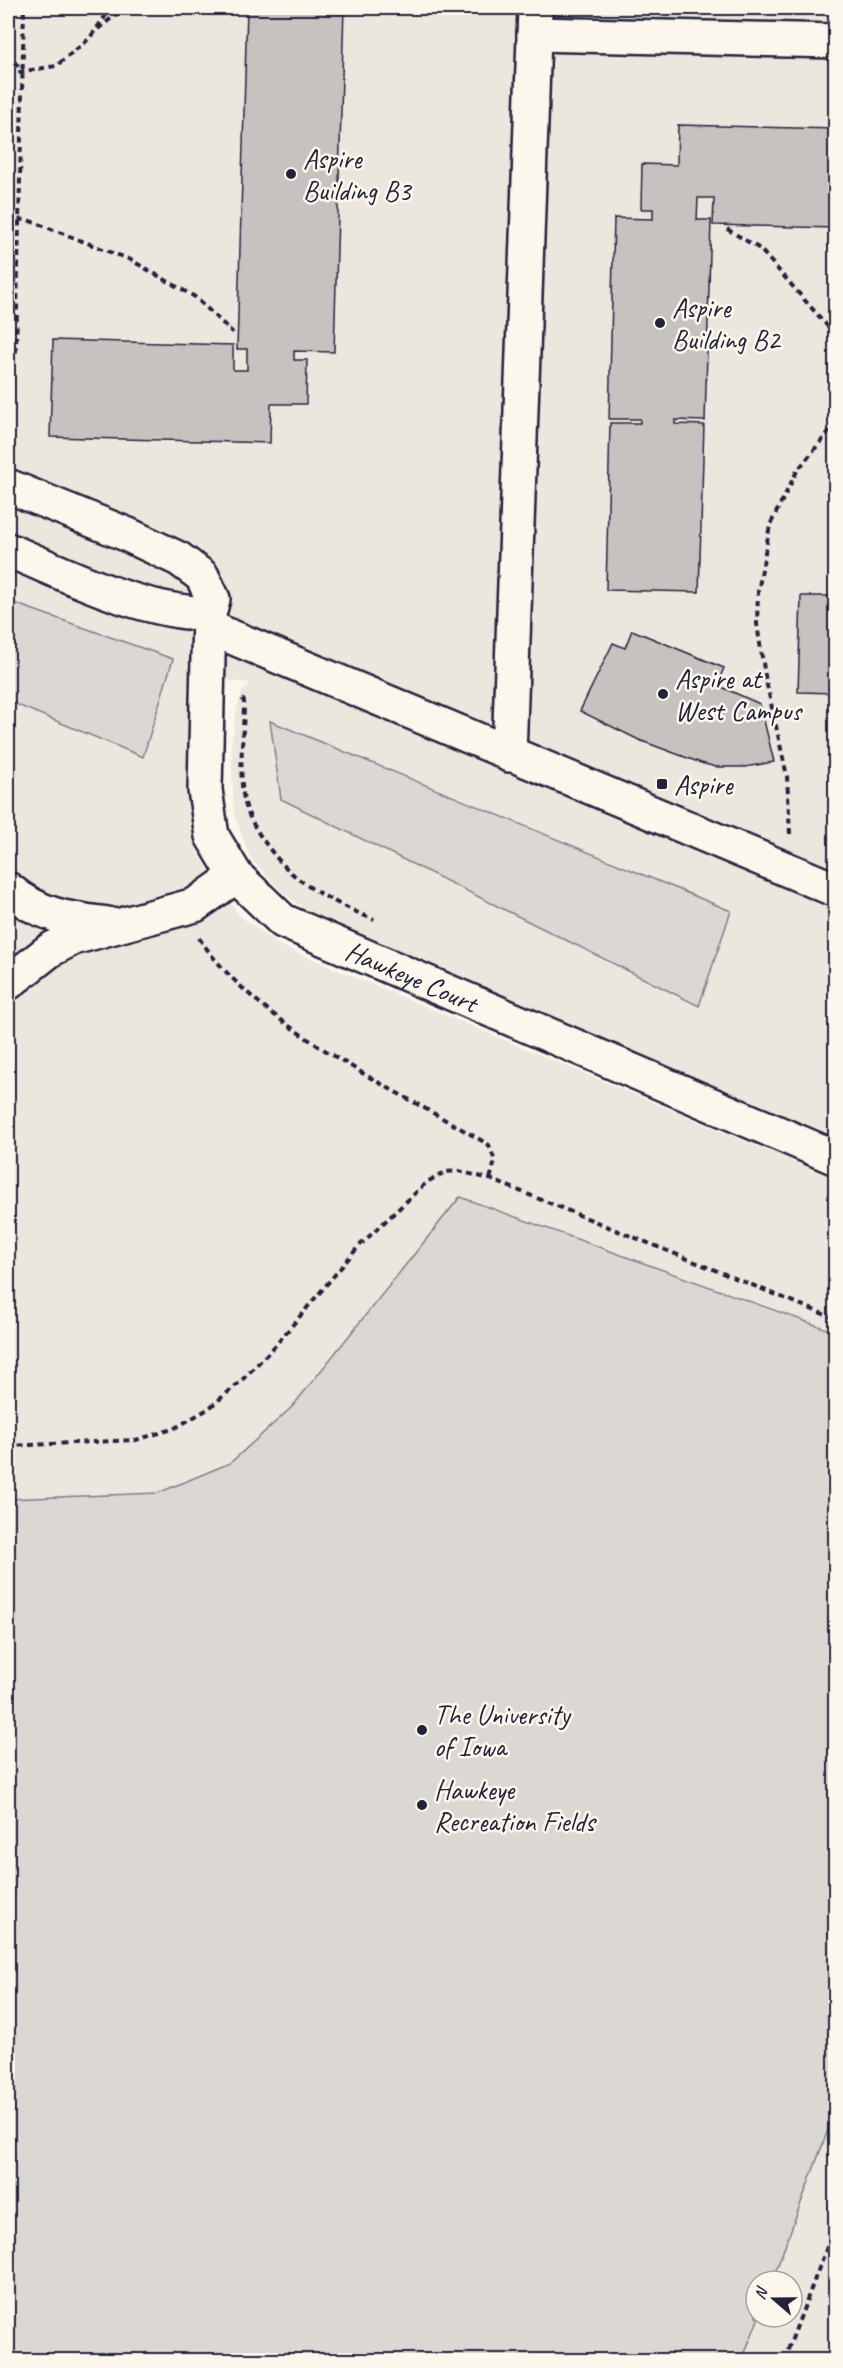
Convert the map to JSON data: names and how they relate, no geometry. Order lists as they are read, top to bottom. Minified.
{"streets":{"street":["Hawkeye Court"]},"places":{"other":["Aspire Building B3","Aspire Building B2","Aspire at West Campus","The University of Iowa","Hawkeye Recreation Fields"],"transit":["Aspire"]},"north":"left"}
